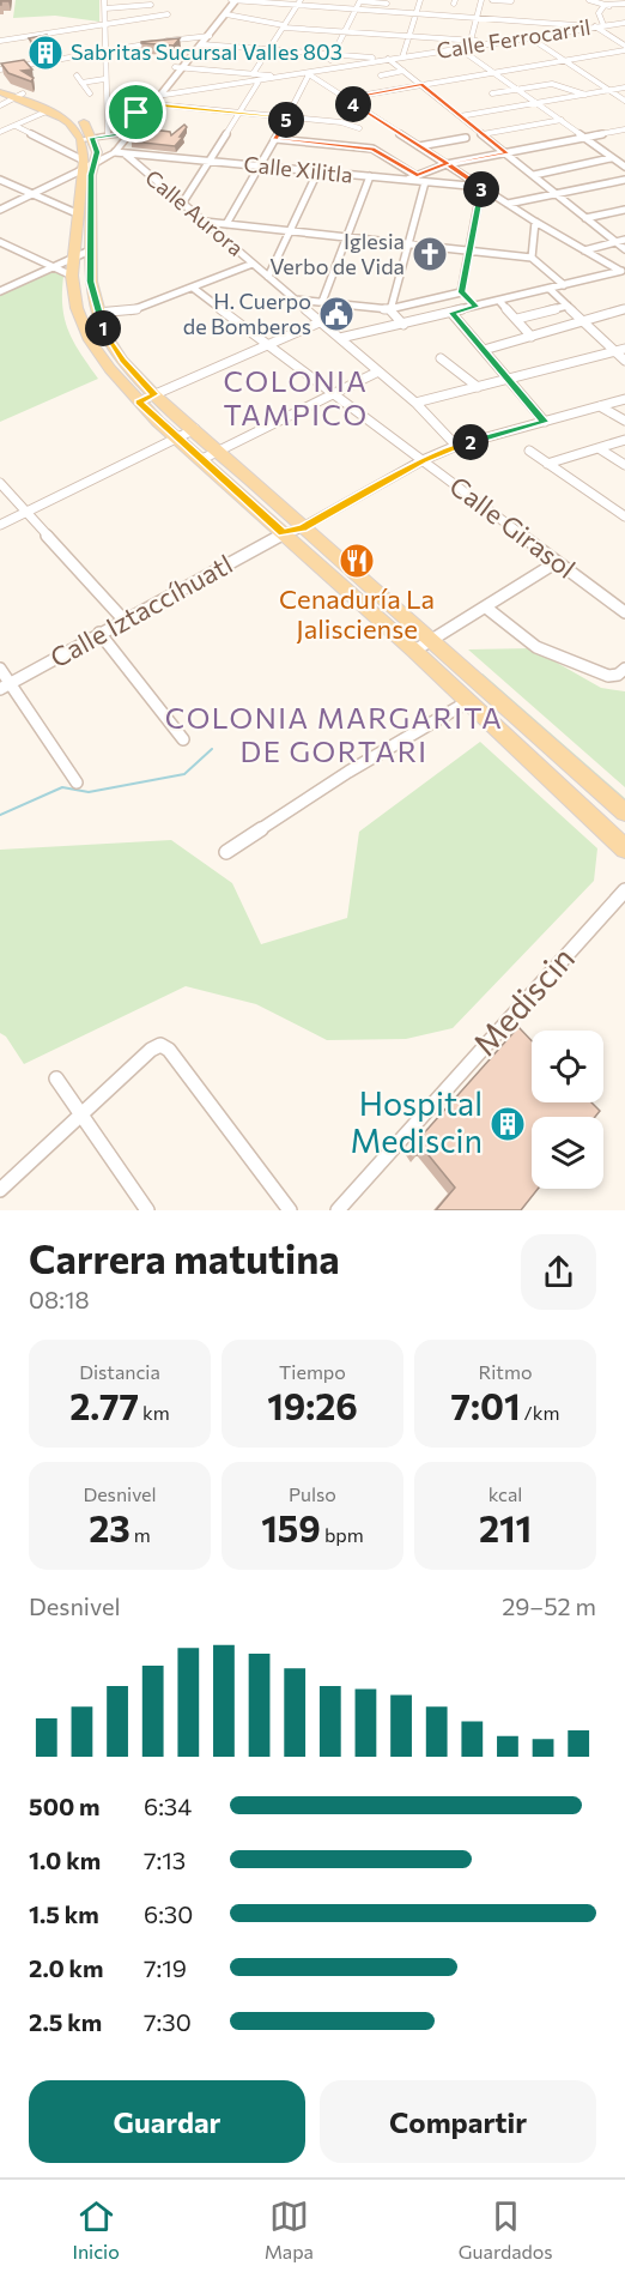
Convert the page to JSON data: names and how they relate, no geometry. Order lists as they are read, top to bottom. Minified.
{"streets":{"street":["Calle Ferrocarril","Calle Xilitla","Calle Aurora","Calle Girasol","Calle Iztaccíhuatl","Mediscin"]},"crossings":[["Calle Xilitla","Calle Aurora"],["Calle Aurora","Calle Iztaccíhuatl"],["Calle Girasol","Calle Iztaccíhuatl"]],"districts":["COLONIA TAMPICO","COLONIA MARGARITA DE GORTARI"],"places":{"building":["Sabritas Sucursal Valles 803","Hospital Mediscin"],"church":["Iglesia Verbo de Vida"],"public building":["H. Cuerpo de Bomberos"],"restaurant":["Cenaduría La Jalisciense"]},"page":{"pins":["4","5","3","1","2"],"heading":["Carrera matutina","08:18"],"stats":[["Distancia","2.77 km"],["Tiempo","19:26"],["Ritmo","7:01 /km"],["Desnivel","23 m"],["Pulso","159 bpm"],["kcal","211"]],"chart":["Desnivel","29–52 m"],"list":[{"name":"500 m","note":"6:34"},{"name":"1.0 km","note":"7:13"},{"name":"1.5 km","note":"6:30"},{"name":"2.0 km","note":"7:19"},{"name":"2.5 km","note":"7:30"}],"buttons":["Guardar","Compartir"],"tabs":["Inicio","Mapa","Guardados"]}}
